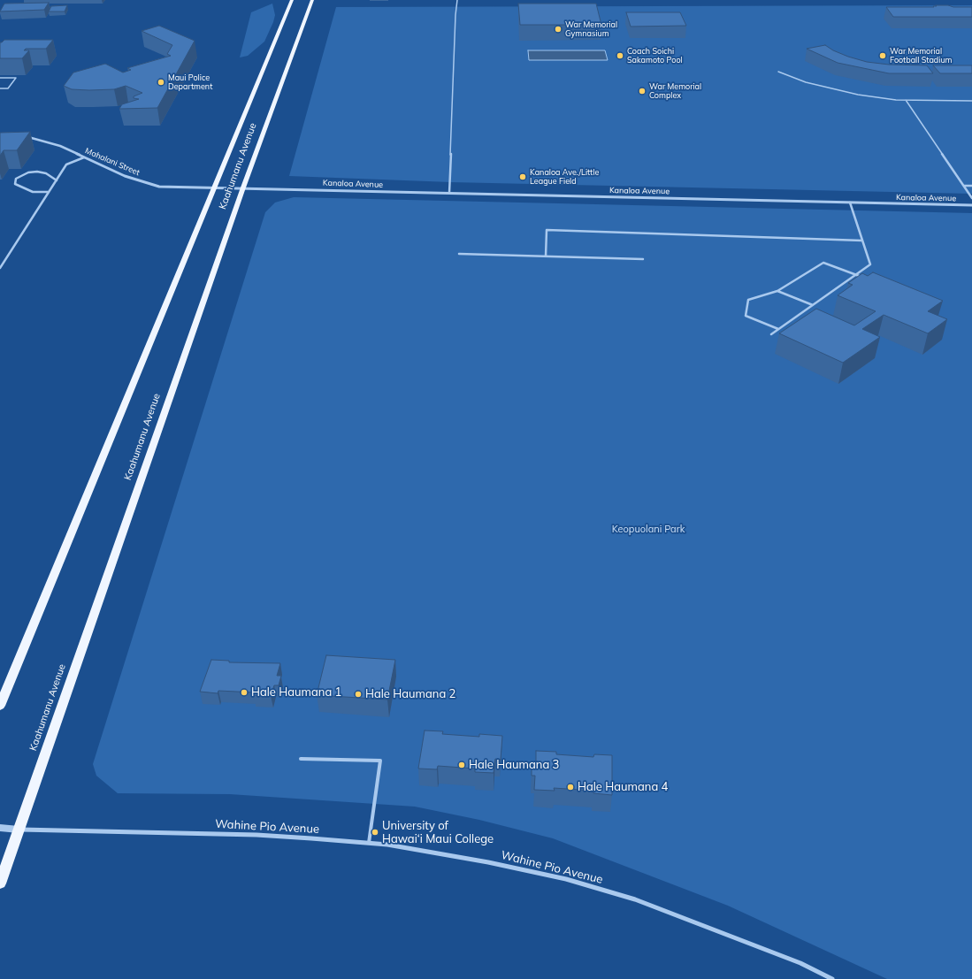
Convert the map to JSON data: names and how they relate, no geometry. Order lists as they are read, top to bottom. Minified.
{"streets":{"main road":["Kaahumanu Avenue"],"street":["Mahalani Street","Kanaloa Avenue","Wahine Pio Avenue"]},"crossings":[["Mahalani Street","Kaahumanu Avenue"],["Mahalani Street","Kanaloa Avenue"],["Kaahumanu Avenue","Kanaloa Avenue"],["Kaahumanu Avenue","Wahine Pio Avenue"]],"parks":["Keopuolani Park"],"places":["War Memorial Gymnasium","Coach Soichi Sakamoto Pool","War Memorial Football Stadium","Maui Police Department","War Memorial Complex","Kanaloa Ave./Little League Field","Hale Haumana 1","Hale Haumana 2","Hale Haumana 3","Hale Haumana 4","University of Hawai‘i Maui College"]}
